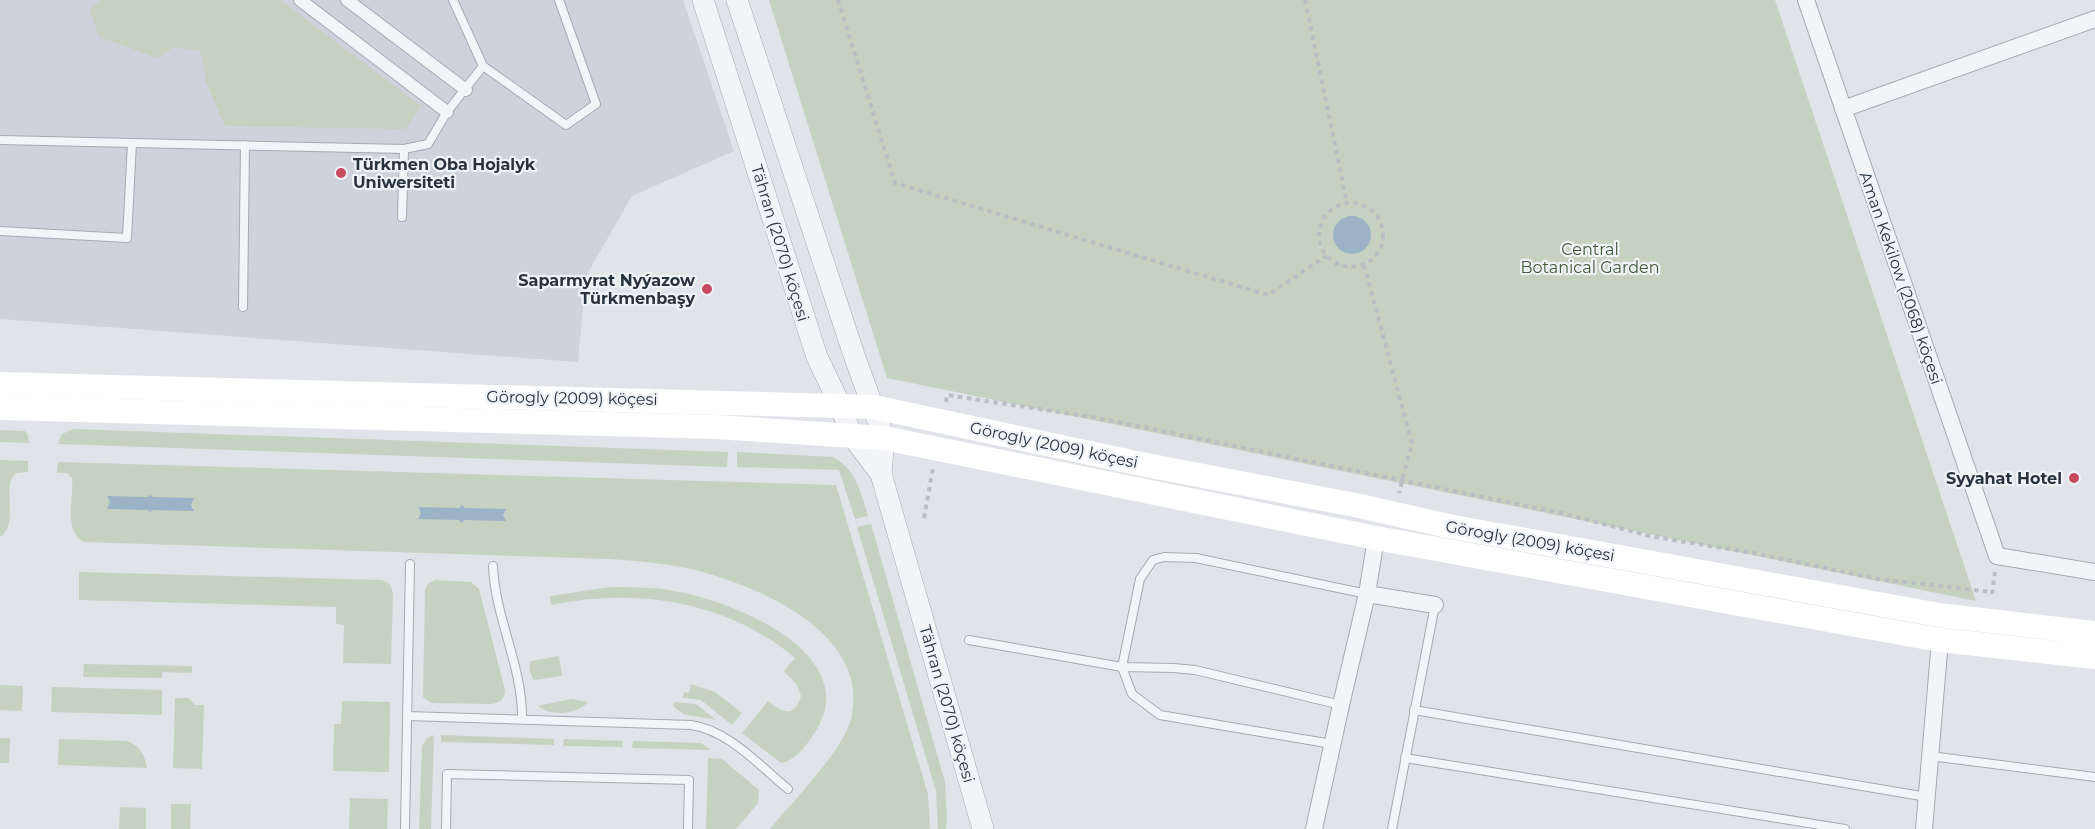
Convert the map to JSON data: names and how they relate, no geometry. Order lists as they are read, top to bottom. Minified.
{"streets":{"main road":["Görogly (2009) köçesi"],"street":["Tähran (2070) köçesi","Aman Kekilow (2068) köçesi"]},"crossings":[["Tähran (2070) köçesi","Görogly (2009) köçesi"]],"parks":["Central Botanical Garden"],"places":["Türkmen Oba Hojalyk Uniwersiteti","Saparmyrat Nyýazow Türkmenbaşy","Syyahat Hotel"]}
